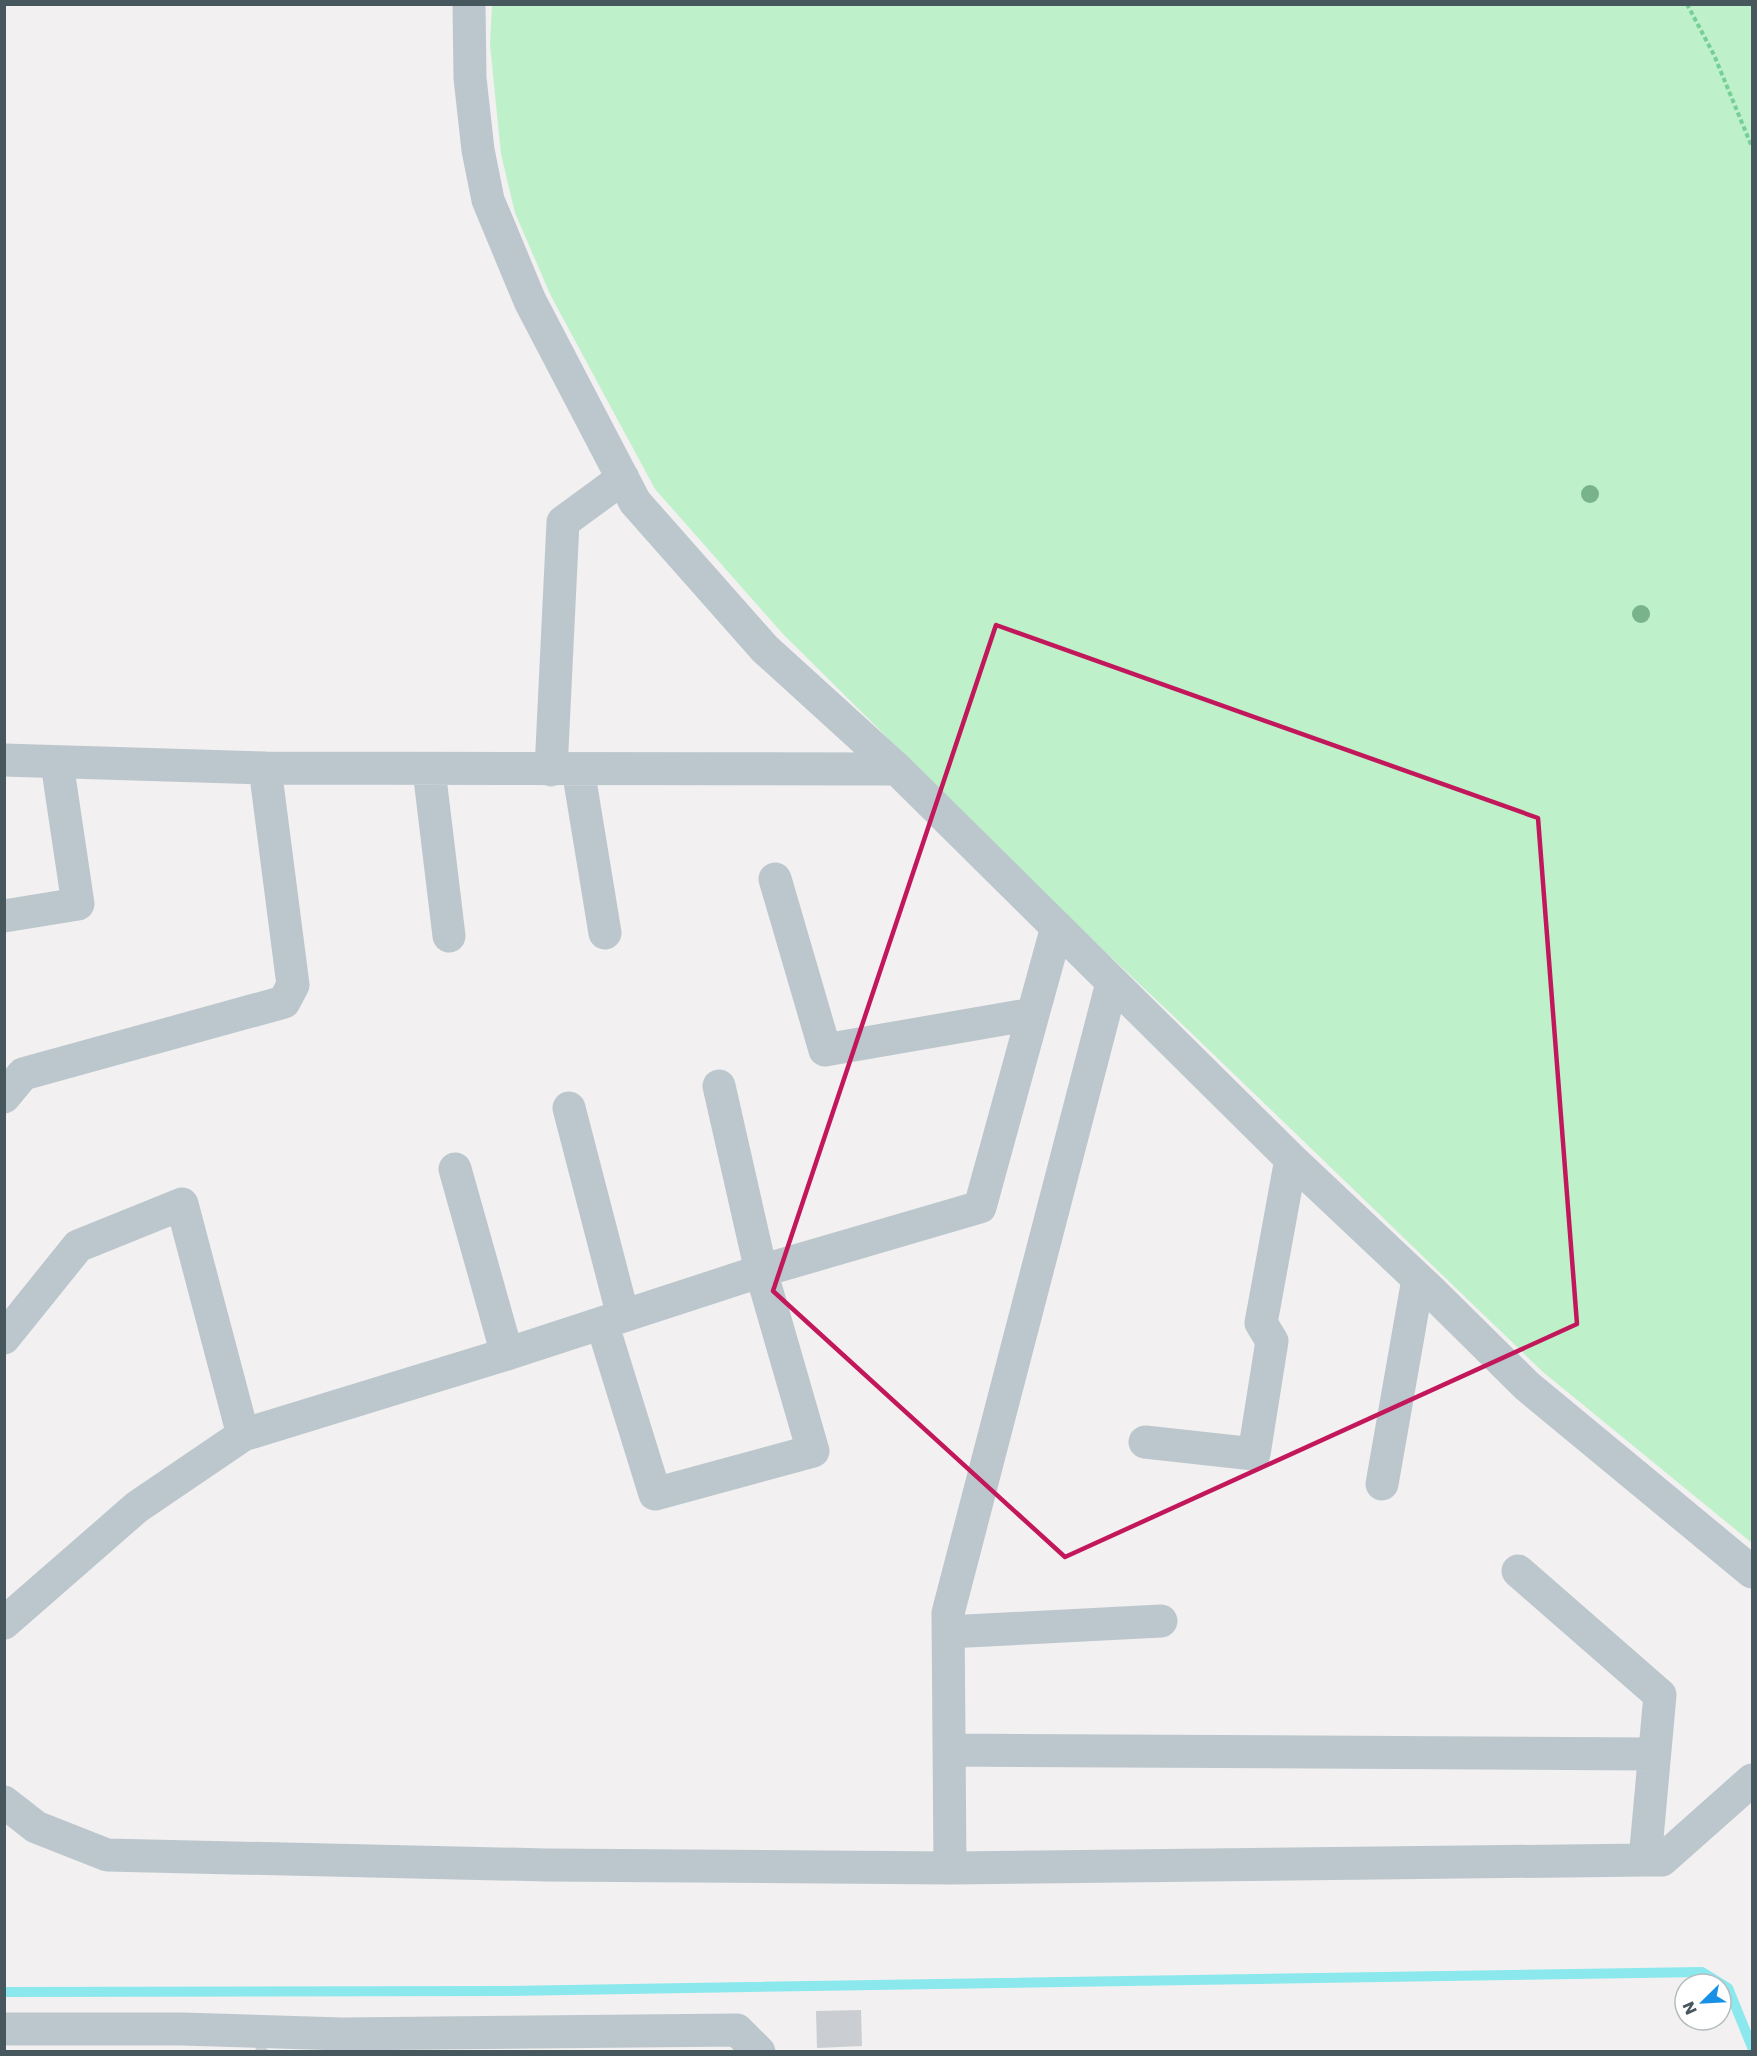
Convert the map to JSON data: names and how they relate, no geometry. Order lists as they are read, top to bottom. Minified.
{"north":"bottom left"}
